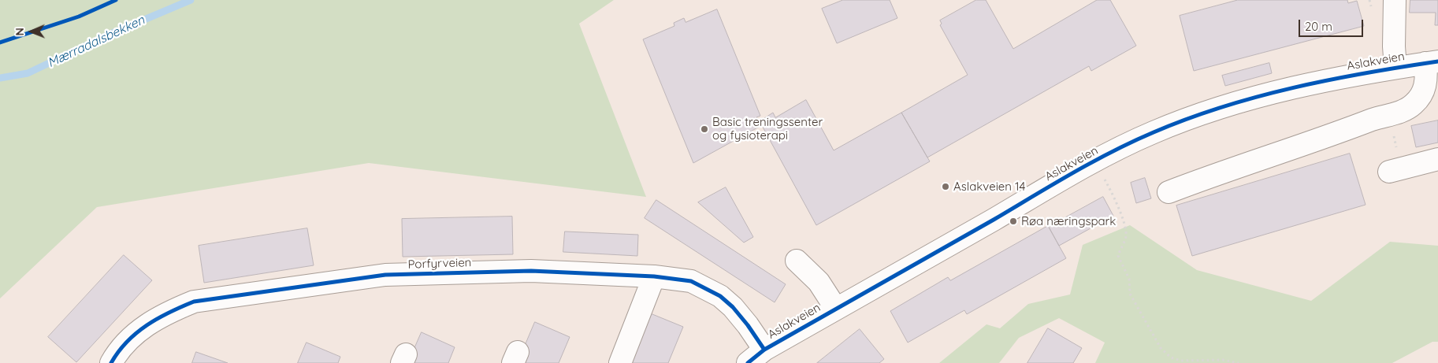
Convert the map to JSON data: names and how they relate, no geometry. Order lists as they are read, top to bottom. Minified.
{"streets":{"street":["Aslakveien","Porfyrveien"]},"crossings":[["Aslakveien","Porfyrveien"]],"water":["Mærradalsbekken"],"places":["Basic treningssenter og fysioterapi","Aslakveien 14","Røa næringspark"],"scale_bar":"20 m","north":"left"}
